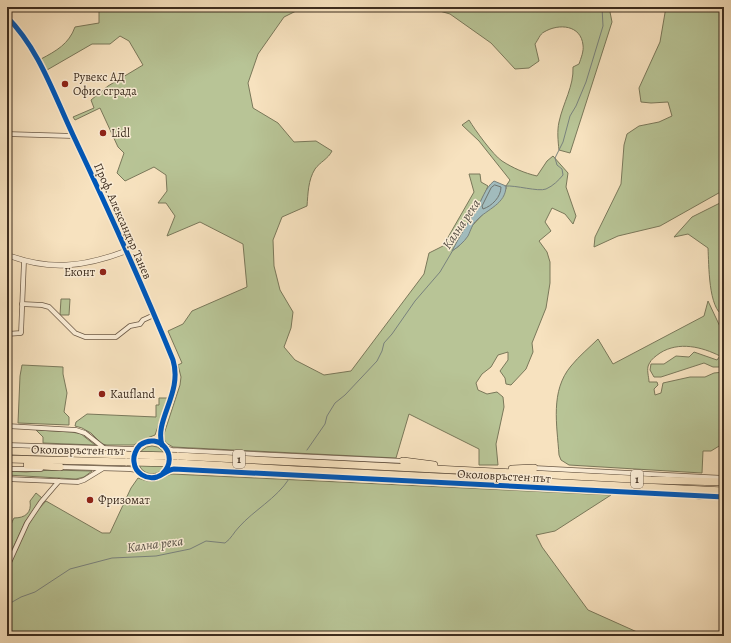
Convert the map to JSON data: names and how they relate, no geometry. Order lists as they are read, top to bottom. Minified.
{"streets":{"highway":["Околовръстен път","1"],"street":["Проф. Александър Танев"]},"crossings":[["Проф. Александър Танев","Околовръстен път"]],"water":["Кална река"],"places":["Рувекс АД Офис сграда","Lidl","Еконт","Kaufland","Фризомат"]}
